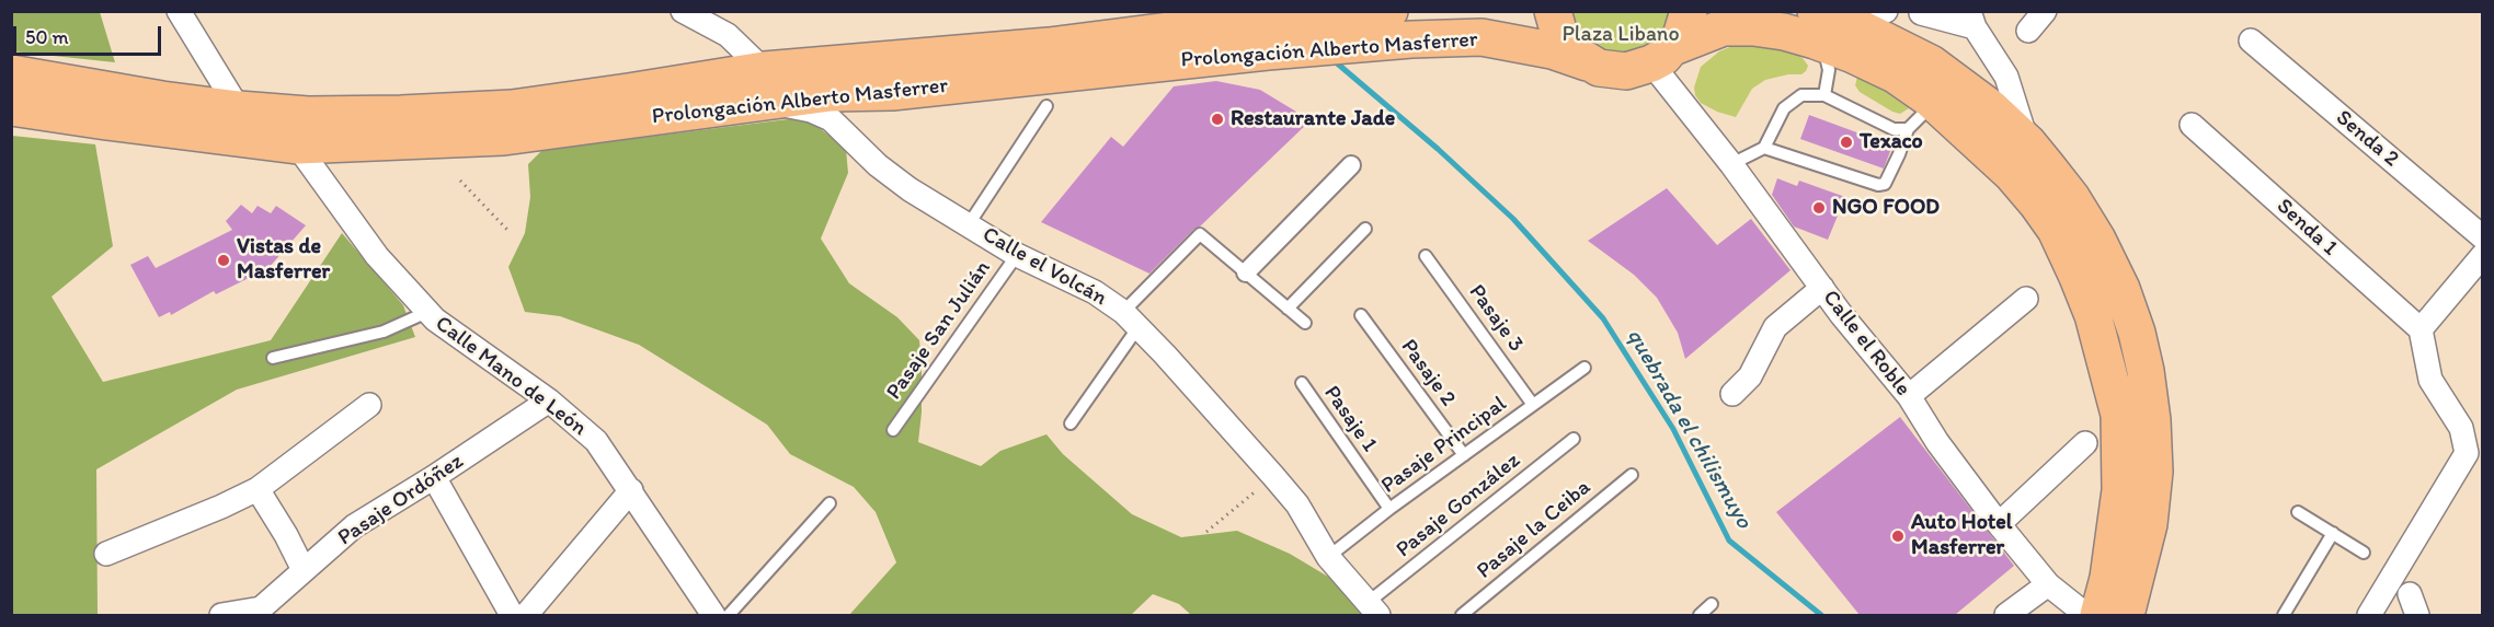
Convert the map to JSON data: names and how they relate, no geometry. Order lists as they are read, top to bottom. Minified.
{"streets":{"main road":["Prolongación Alberto Masferrer"],"street":["Senda 2","Senda 1","Calle el Volcán","Calle el Roble","Calle Mano de León","Pasaje Ordóñez"],"lane":["Pasaje 3","Pasaje San Julián","Pasaje 2","Pasaje 1","Pasaje Principal","Pasaje González","Pasaje la Ceiba"]},"crossings":[["Prolongación Alberto Masferrer","Calle el Volcán"],["Prolongación Alberto Masferrer","Calle el Roble"],["Prolongación Alberto Masferrer","Calle Mano de León"],["Calle el Volcán","Pasaje San Julián"],["Calle el Volcán","Pasaje Principal"],["Calle el Volcán","Pasaje González"],["Pasaje 3","Pasaje Principal"],["Pasaje 2","Pasaje Principal"],["Calle Mano de León","Pasaje Ordóñez"],["Pasaje 1","Pasaje Principal"]],"water":["quebrada el chilismuyo"],"parks":["Plaza Libano"],"places":["Restaurante Jade","Texaco","NGO FOOD","Vistas de Masferrer","Auto Hotel Masferrer"],"scale_bar":"50 m"}
